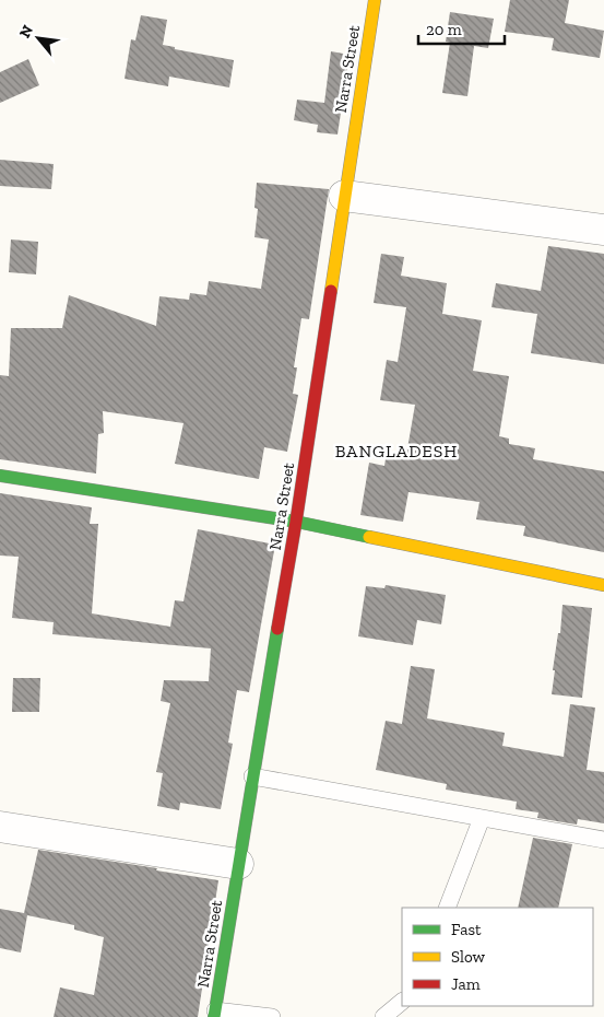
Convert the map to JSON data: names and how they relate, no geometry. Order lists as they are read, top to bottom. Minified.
{"streets":{"street":["Narra Street"]},"districts":["BANGLADESH"],"legend":["Fast","Slow","Jam"],"scale_bar":"20 m","north":"top left"}
